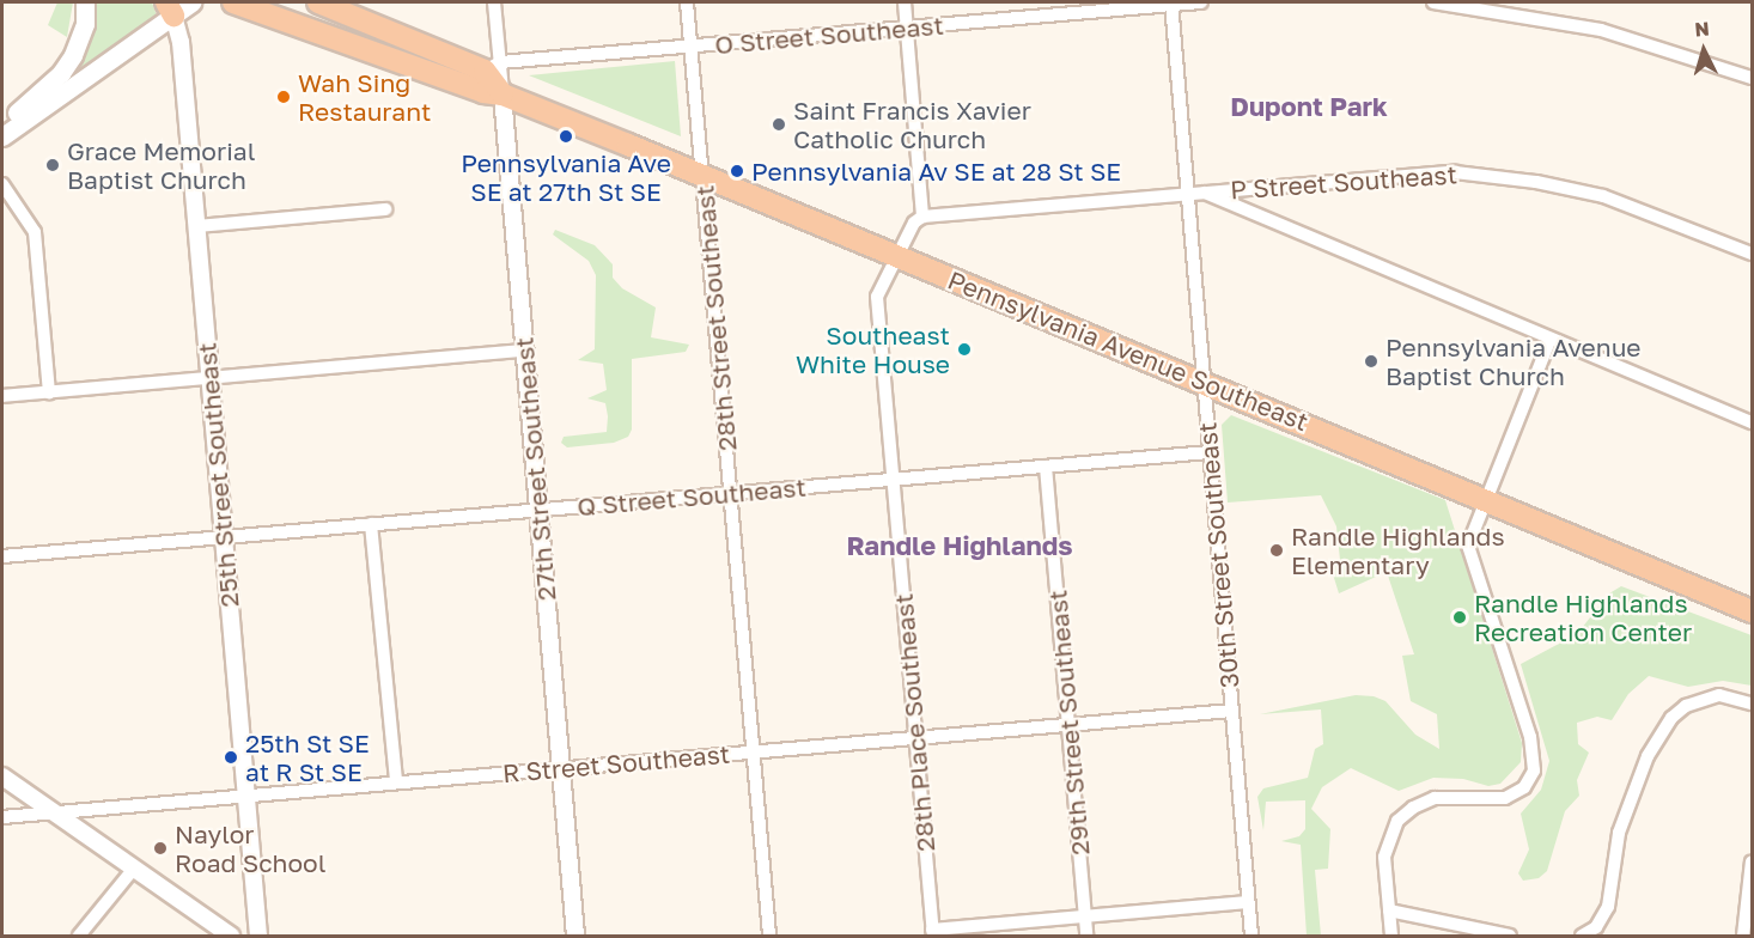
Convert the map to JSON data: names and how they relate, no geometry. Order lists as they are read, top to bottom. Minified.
{"streets":{"highway":["Pennsylvania Avenue Southeast"],"street":["O Street Southeast","P Street Southeast","28th Street Southeast","27th Street Southeast","25th Street Southeast","Q Street Southeast","30th Street Southeast","28th Place Southeast","29th Street Southeast","R Street Southeast"]},"crossings":[["O Street Southeast","28th Street Southeast"],["O Street Southeast","30th Street Southeast"],["P Street Southeast","30th Street Southeast"],["28th Street Southeast","Pennsylvania Avenue Southeast"],["28th Street Southeast","Q Street Southeast"],["28th Street Southeast","R Street Southeast"],["Pennsylvania Avenue Southeast","27th Street Southeast"],["Pennsylvania Avenue Southeast","30th Street Southeast"],["Pennsylvania Avenue Southeast","28th Place Southeast"],["27th Street Southeast","Q Street Southeast"],["27th Street Southeast","R Street Southeast"],["25th Street Southeast","Q Street Southeast"],["25th Street Southeast","R Street Southeast"],["Q Street Southeast","30th Street Southeast"],["Q Street Southeast","28th Place Southeast"],["Q Street Southeast","29th Street Southeast"],["30th Street Southeast","R Street Southeast"],["28th Place Southeast","R Street Southeast"],["29th Street Southeast","R Street Southeast"]],"districts":["Dupont Park","Randle Highlands"],"places":["Wah Sing Restaurant","Saint Francis Xavier Catholic Church","Pennsylvania Ave SE at 27th St SE","Grace Memorial Baptist Church","Pennsylvania Av SE at 28 St SE","Southeast White House","Pennsylvania Avenue Baptist Church","Randle Highlands Elementary","Randle Highlands Recreation Center","25th St SE at R St SE","Naylor Road School"],"north":"top"}
